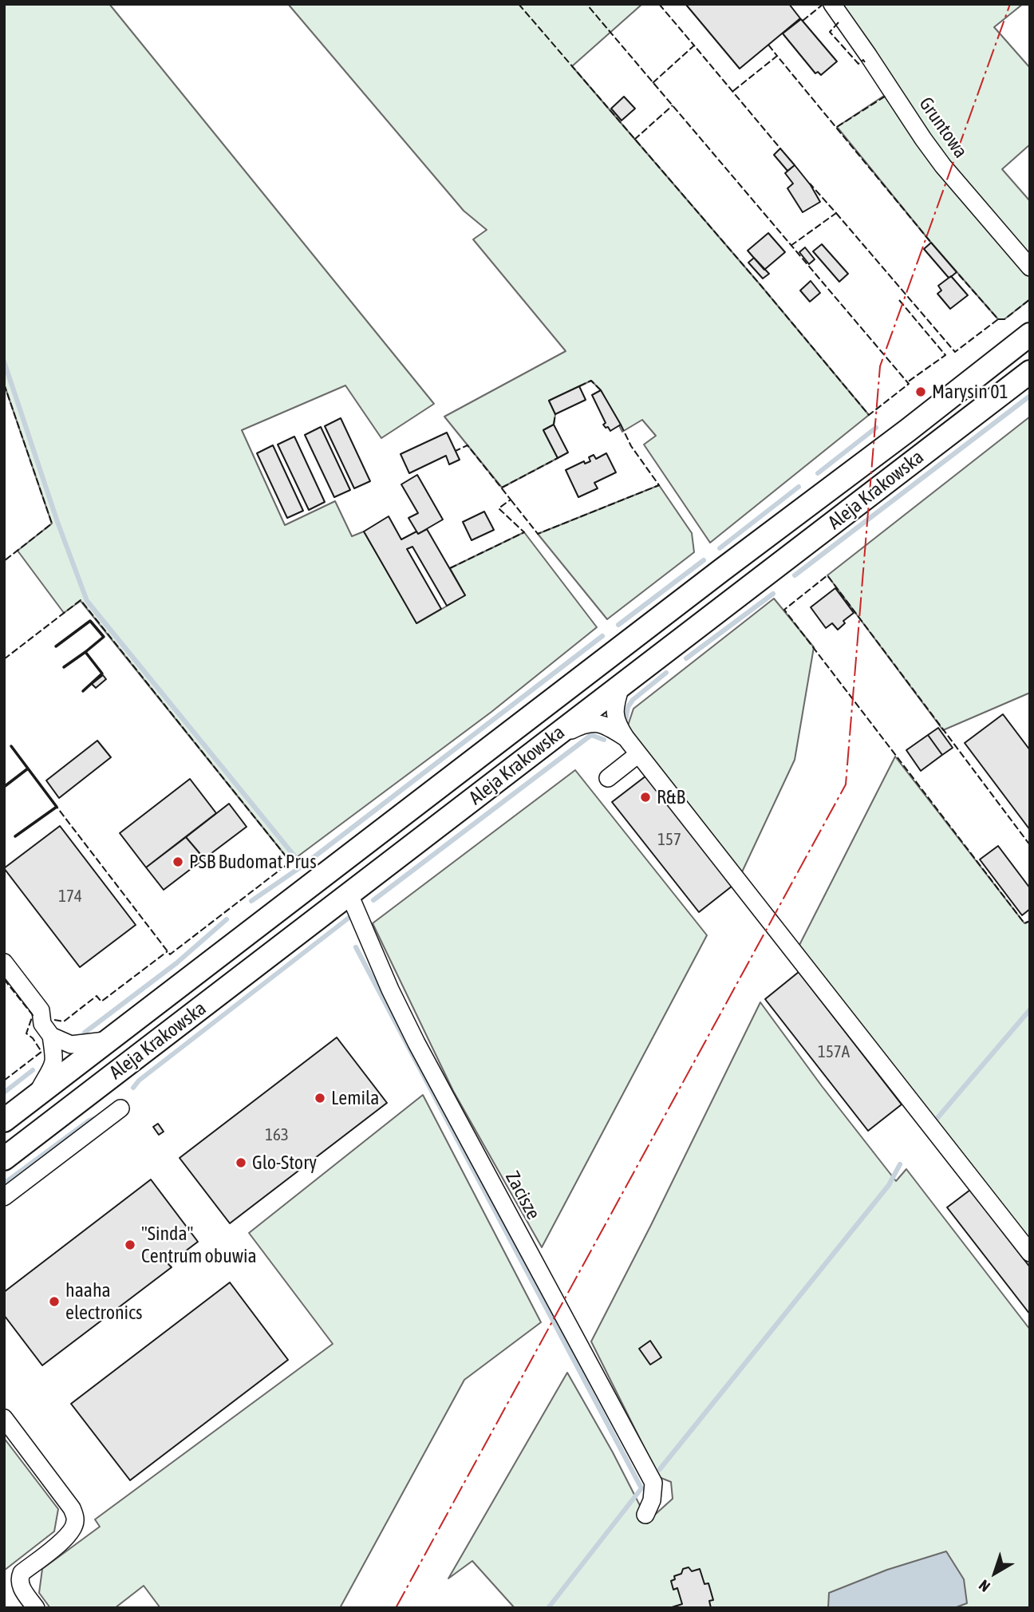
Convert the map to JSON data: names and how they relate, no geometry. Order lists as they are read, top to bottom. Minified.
{"streets":{"main road":["Aleja Krakowska"],"street":["Gruntowa","Zacisze"]},"crossings":[["Aleja Krakowska","Zacisze"]],"places":["Marysin 01","R&B","PSB Budomat Prus","Lemila","Glo-Story","\"Sinda\" Centrum obuwia","haaha electronics"],"house_numbers":["157","174","157A","163"],"north":"bottom left"}
